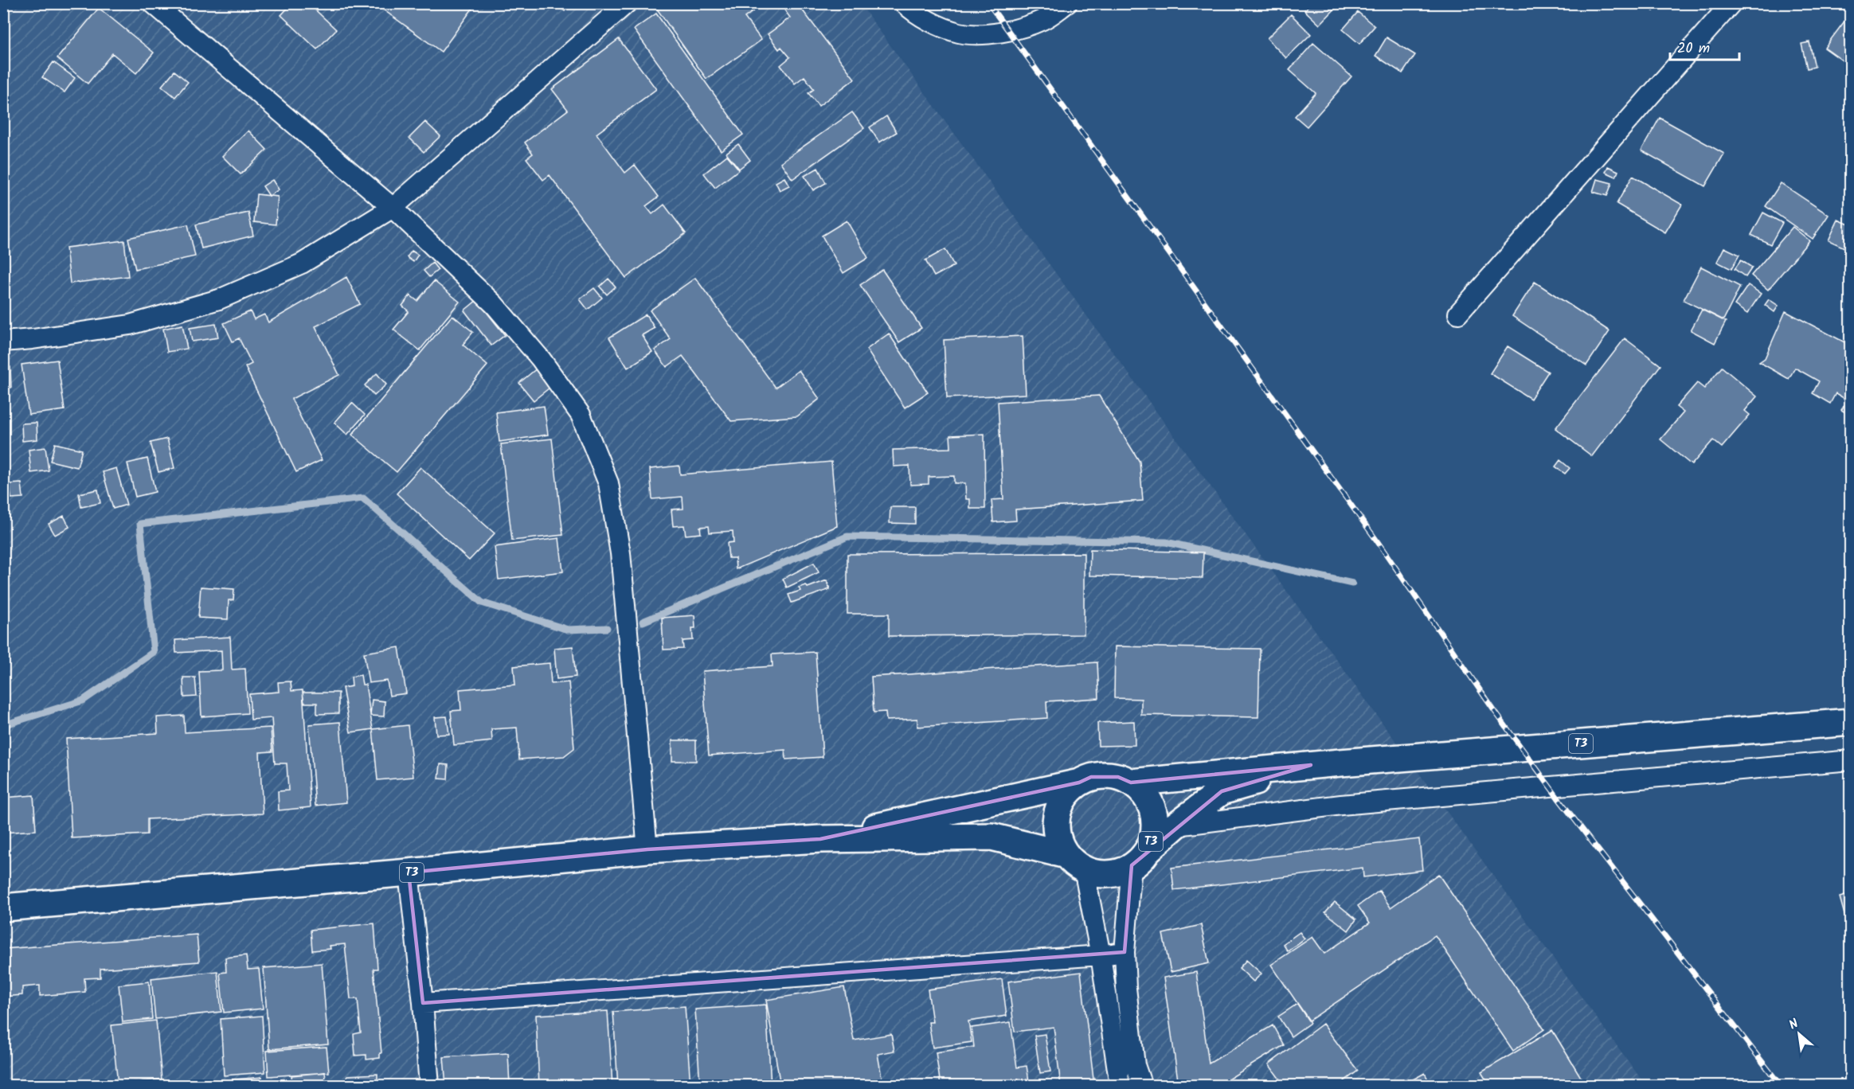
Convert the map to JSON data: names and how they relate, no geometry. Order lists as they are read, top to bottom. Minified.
{"streets":{"highway":["T3"]},"scale_bar":"20 m","north":"top left"}
